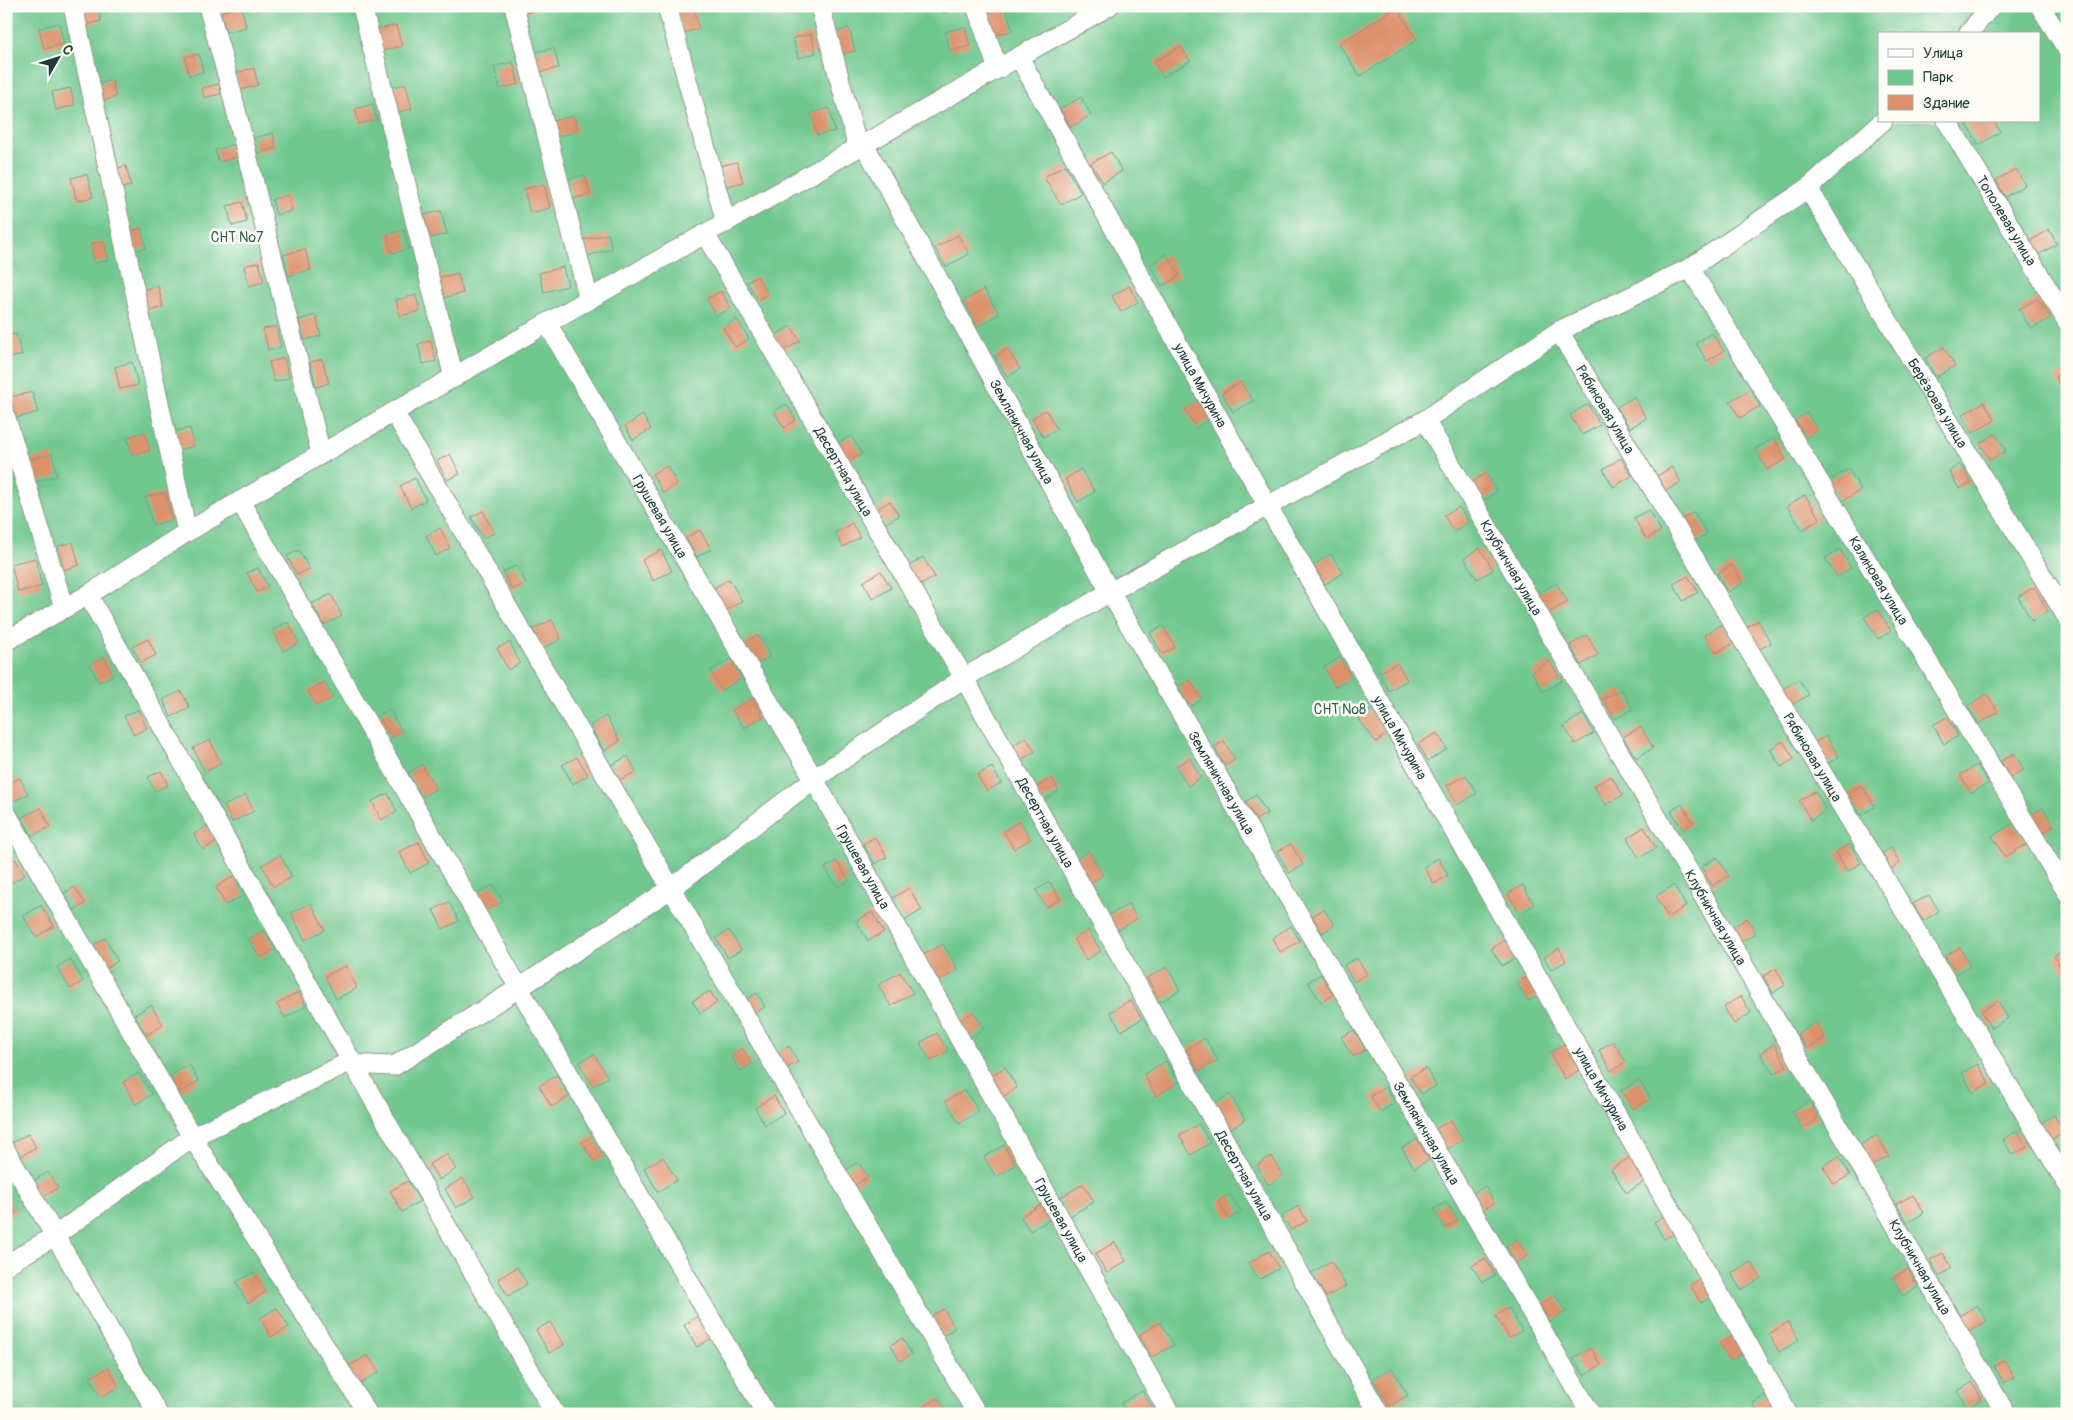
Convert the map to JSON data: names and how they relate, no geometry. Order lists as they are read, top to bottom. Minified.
{"streets":{"street":["Тополевая улица","улица Мичурина","Берёзовая улица","Рябиновая улица","Земляничная улица","Десертная улица","Грушевая улица","Клубничная улица","Калиновая улица"]},"parks":["СНТ №7","СНТ №8"],"legend":["Улица","Парк","Здание"],"north":"top right"}
